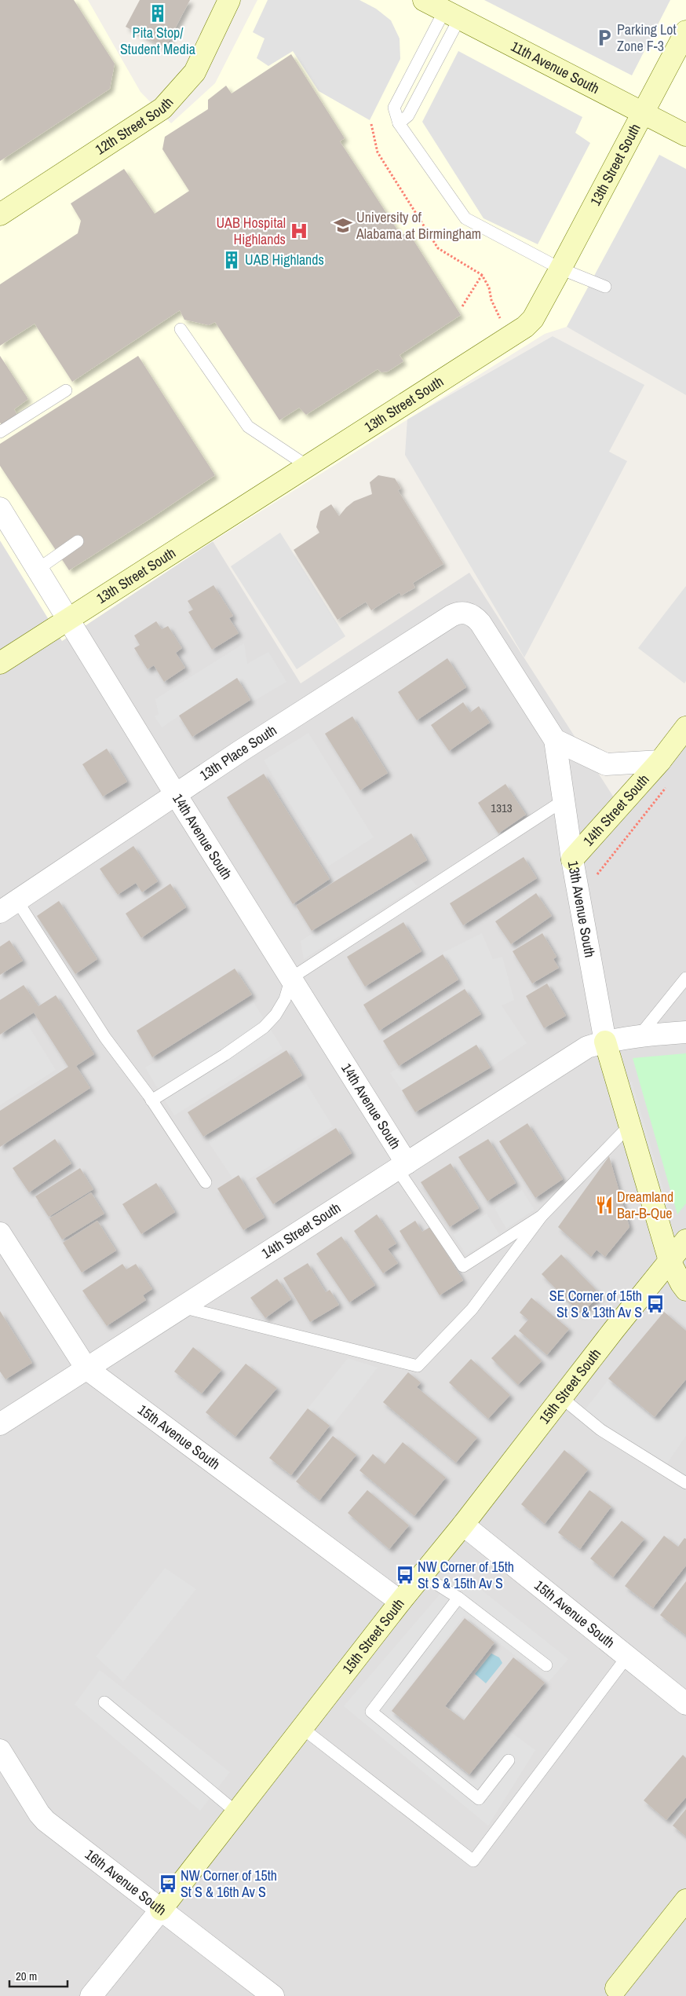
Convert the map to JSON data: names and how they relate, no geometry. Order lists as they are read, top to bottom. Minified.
{"streets":{"street":["11th Avenue South","12th Street South","13th Street South","13th Place South","14th Street South","14th Avenue South","13th Avenue South","15th Street South","15th Avenue South","16th Avenue South"]},"crossings":[["11th Avenue South","13th Street South"],["13th Street South","14th Avenue South"],["13th Place South","14th Avenue South"],["13th Place South","13th Avenue South"],["14th Street South","14th Avenue South"],["14th Street South","13th Avenue South"],["14th Street South","15th Avenue South"],["15th Street South","15th Avenue South"],["15th Street South","16th Avenue South"]],"places":{"building":["Pita Stop/ Student Media","UAB Highlands"],"parking":["Parking Lot Zone F-3"],"school or university":["University of Alabama at Birmingham"],"hospital":["UAB Hospital Highlands"],"restaurant":["Dreamland Bar-B-Que"],"bus stop":["SE Corner of 15th St S & 13th Av S","NW Corner of 15th St S & 15th Av S","NW Corner of 15th St S & 16th Av S"]},"house_numbers":["1313"],"scale_bar":"20 m"}
